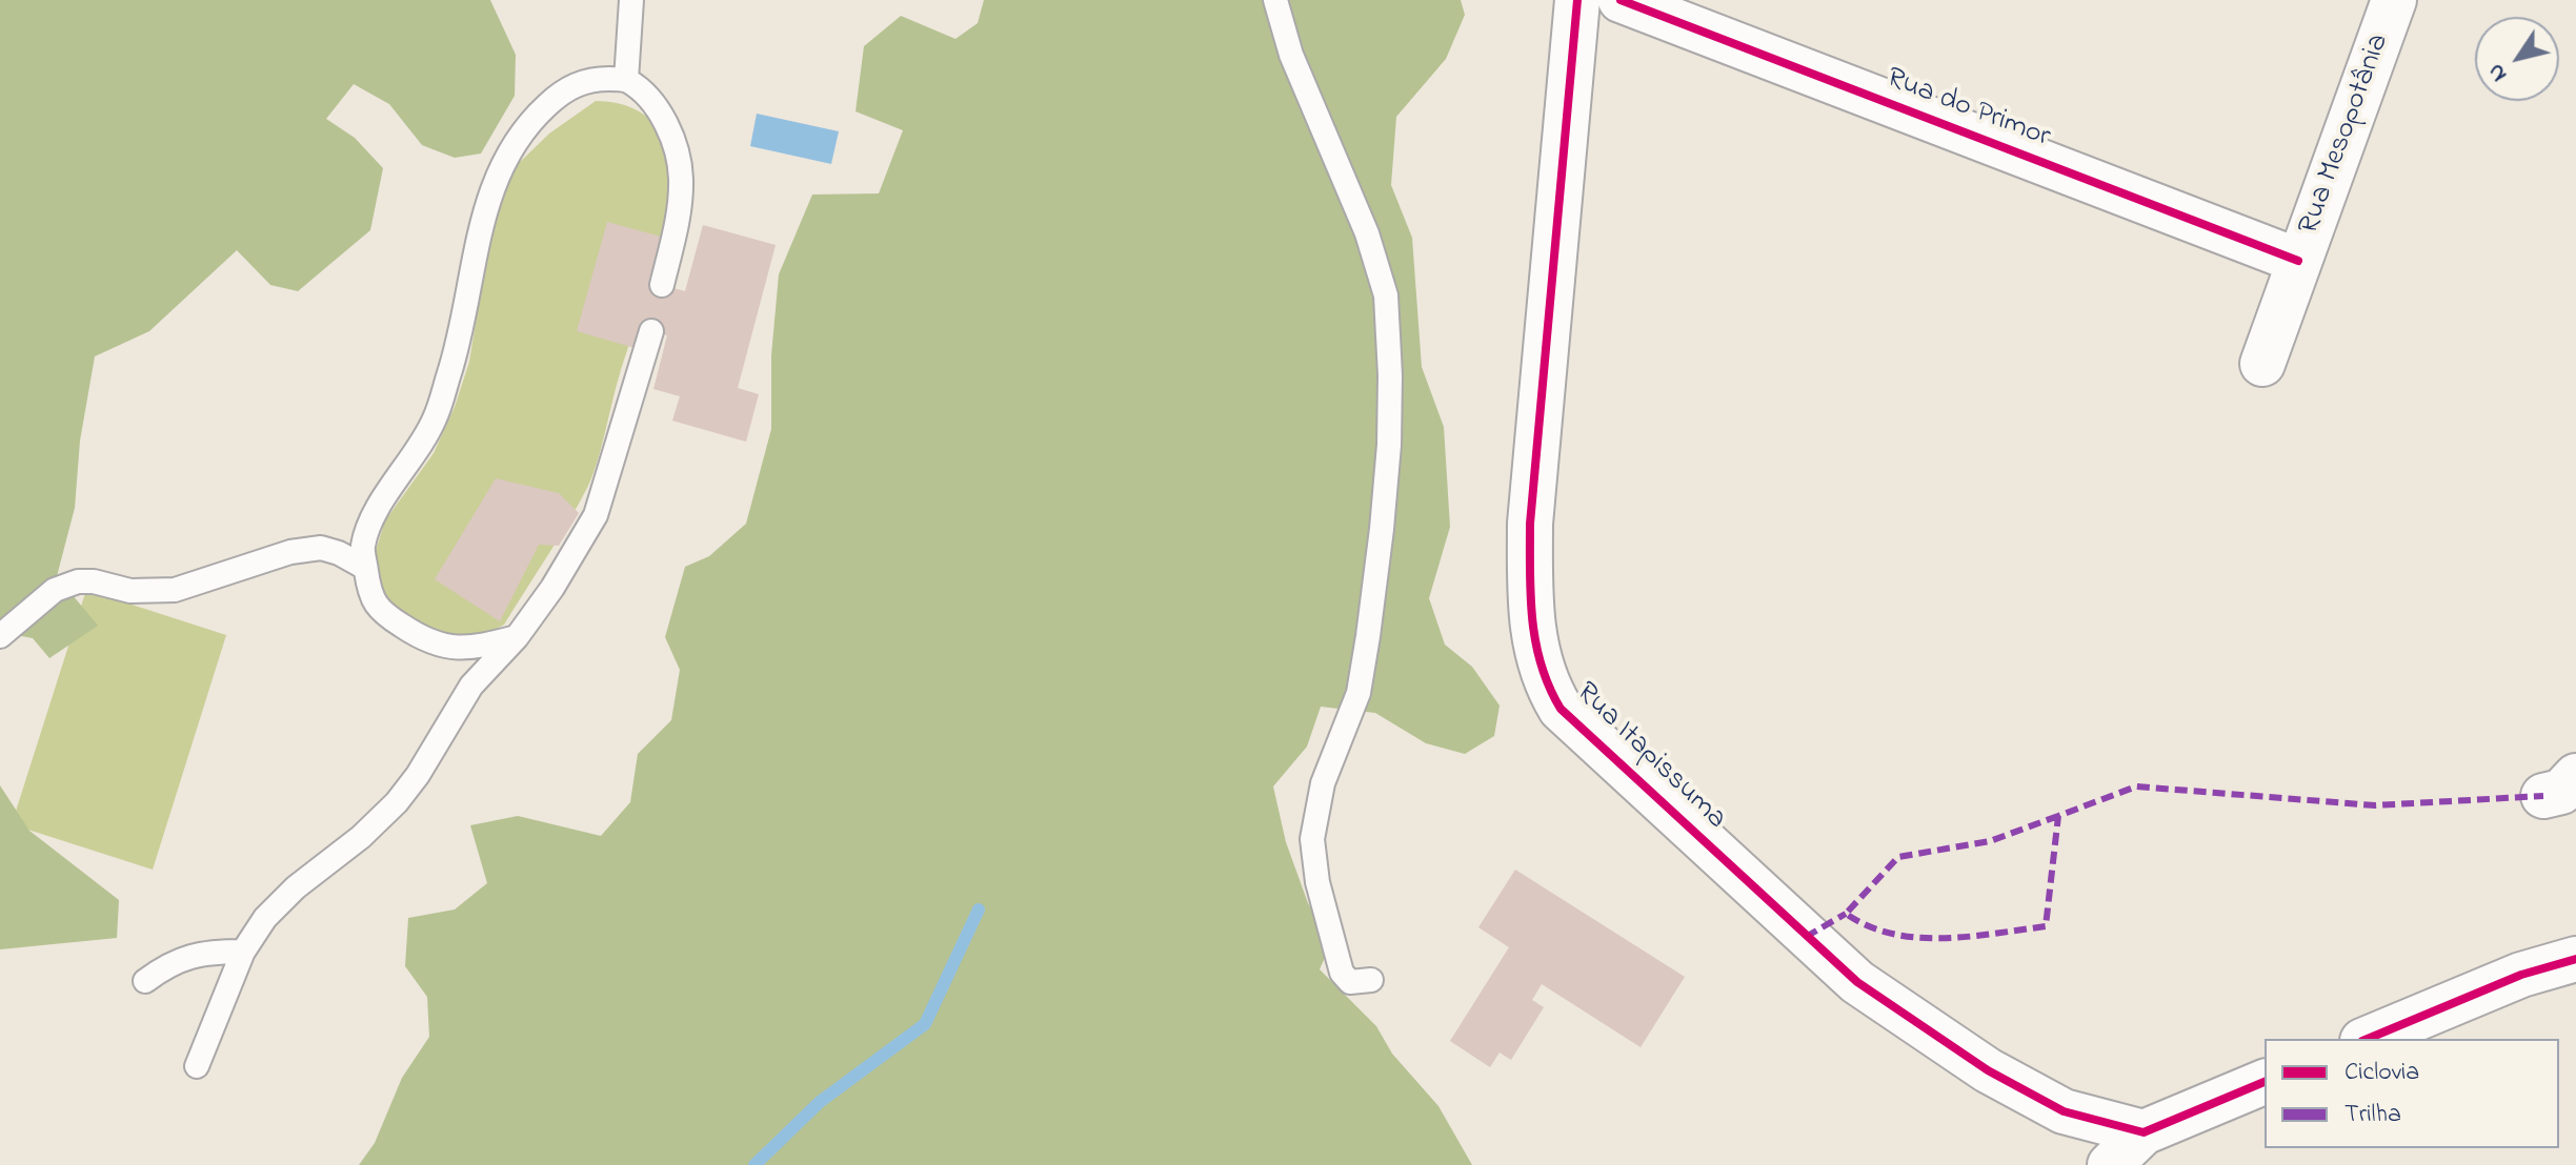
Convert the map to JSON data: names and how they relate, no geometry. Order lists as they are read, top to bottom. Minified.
{"streets":{"street":["Rua do Primor","Rua Mesopotânia","Rua Itapissuma"]},"crossings":[["Rua do Primor","Rua Mesopotânia"]],"legend":["Ciclovia","Trilha"],"north":"bottom left"}
